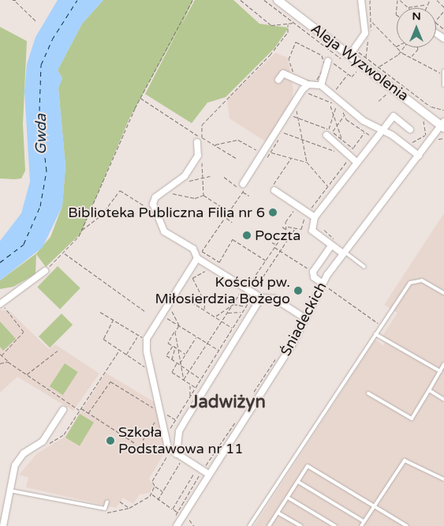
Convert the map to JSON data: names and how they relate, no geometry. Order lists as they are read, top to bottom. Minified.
{"streets":{"street":["Aleja Wyzwolenia","Śniadeckich"]},"crossings":[["Aleja Wyzwolenia","Śniadeckich"]],"districts":["Jadwiżyn"],"water":["Gwda"],"places":["Biblioteka Publiczna Filia nr 6","Poczta","Kościół pw. Miłosierdzia Bożego","Szkoła Podstawowa nr 11"],"north":"top"}
